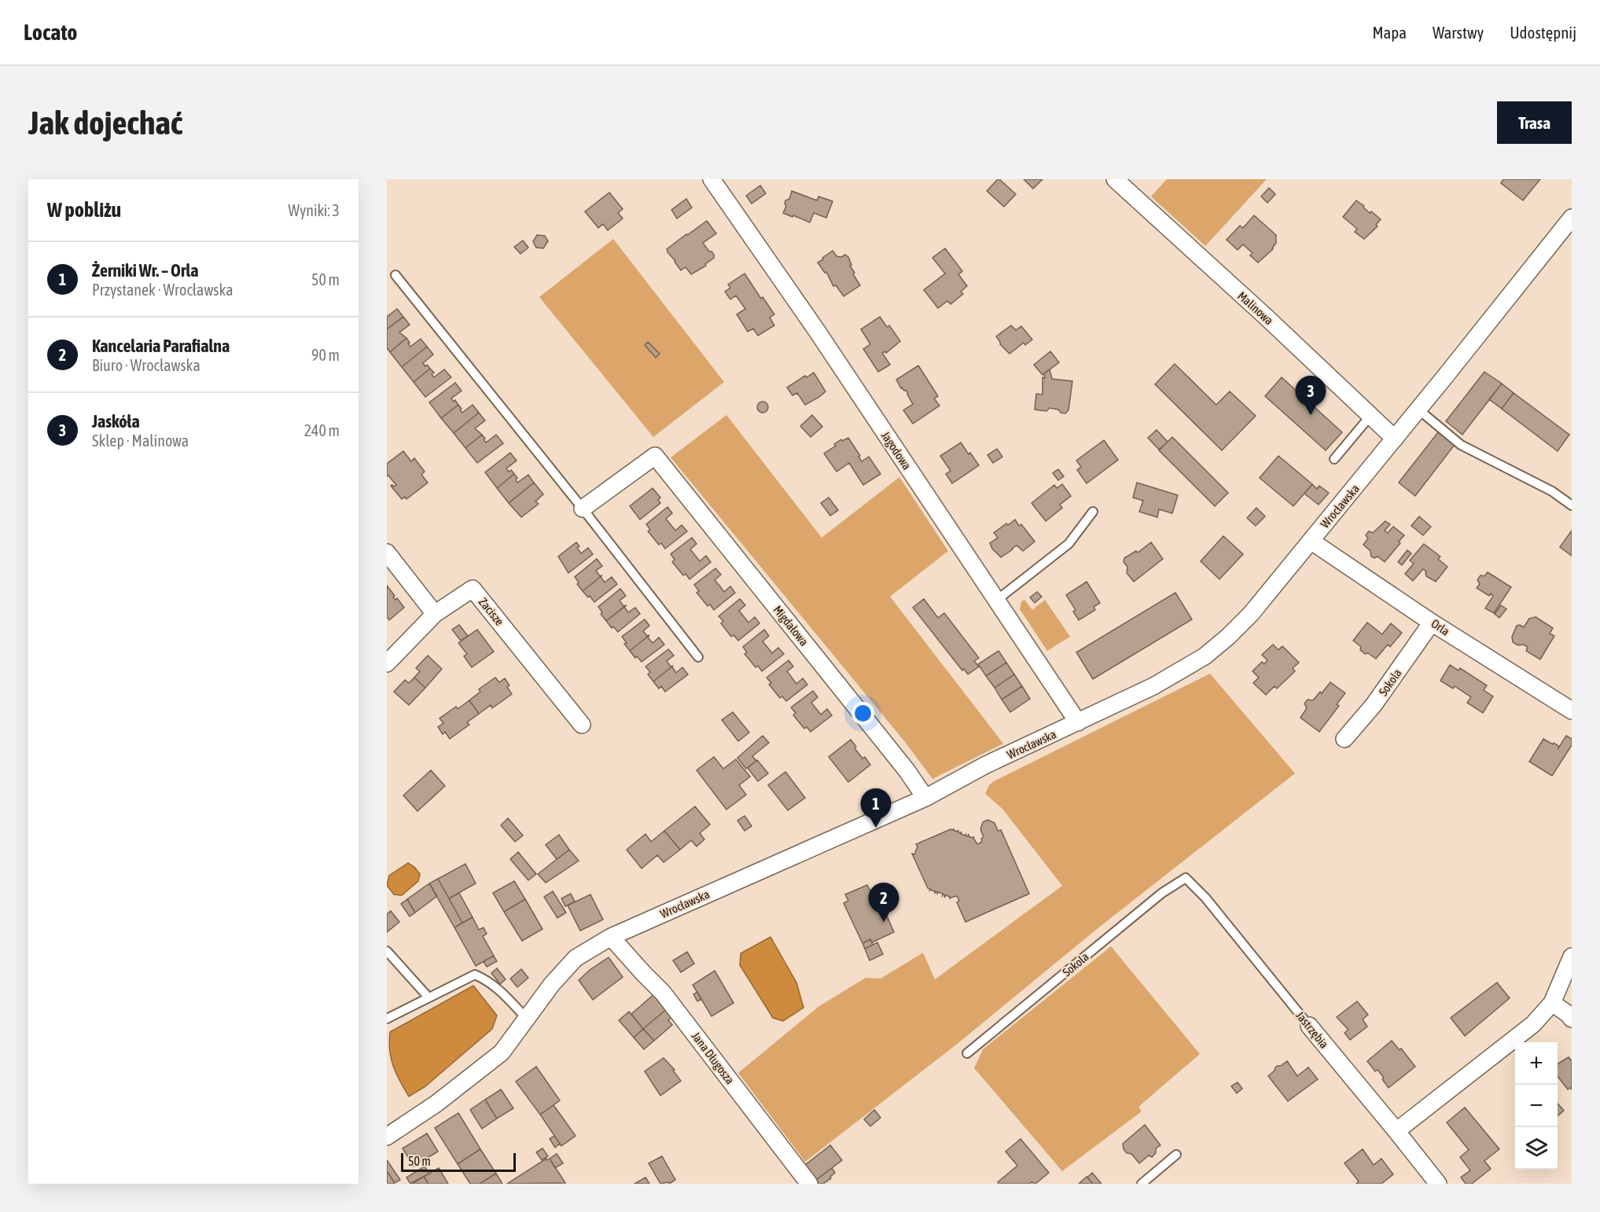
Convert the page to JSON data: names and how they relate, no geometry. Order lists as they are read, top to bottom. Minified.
{"streets":{"street":["Malinowa","Jagodowa","Wrocławska","Zacisze","Migdałowa","Orla","Sokola","Jastrzębia","Jana Długosza"]},"crossings":[["Malinowa","Wrocławska"],["Jagodowa","Wrocławska"],["Wrocławska","Migdałowa"],["Wrocławska","Orla"],["Wrocławska","Jana Długosza"],["Orla","Sokola"],["Sokola","Jastrzębia"]],"scale_bar":"50 m","page":{"header":"Locato","nav":["Mapa","Warstwy","Udostępnij"],"buttons":"Trasa","title":"Jak dojechać","heading":["W pobliżu","Wyniki: 3"],"list":[{"mark":"1","name":"Żerniki Wr. – Orla","note":"Przystanek · Wrocławska","value":"50 m"},{"mark":"2","name":"Kancelaria Parafialna","note":"Biuro · Wrocławska","value":"90 m"},{"mark":"3","name":"Jaskóła","note":"Sklep · Malinowa","value":"240 m"}],"pins":["3","1","2"],"map_buttons":["+","−"],"scale":"50 m"}}
